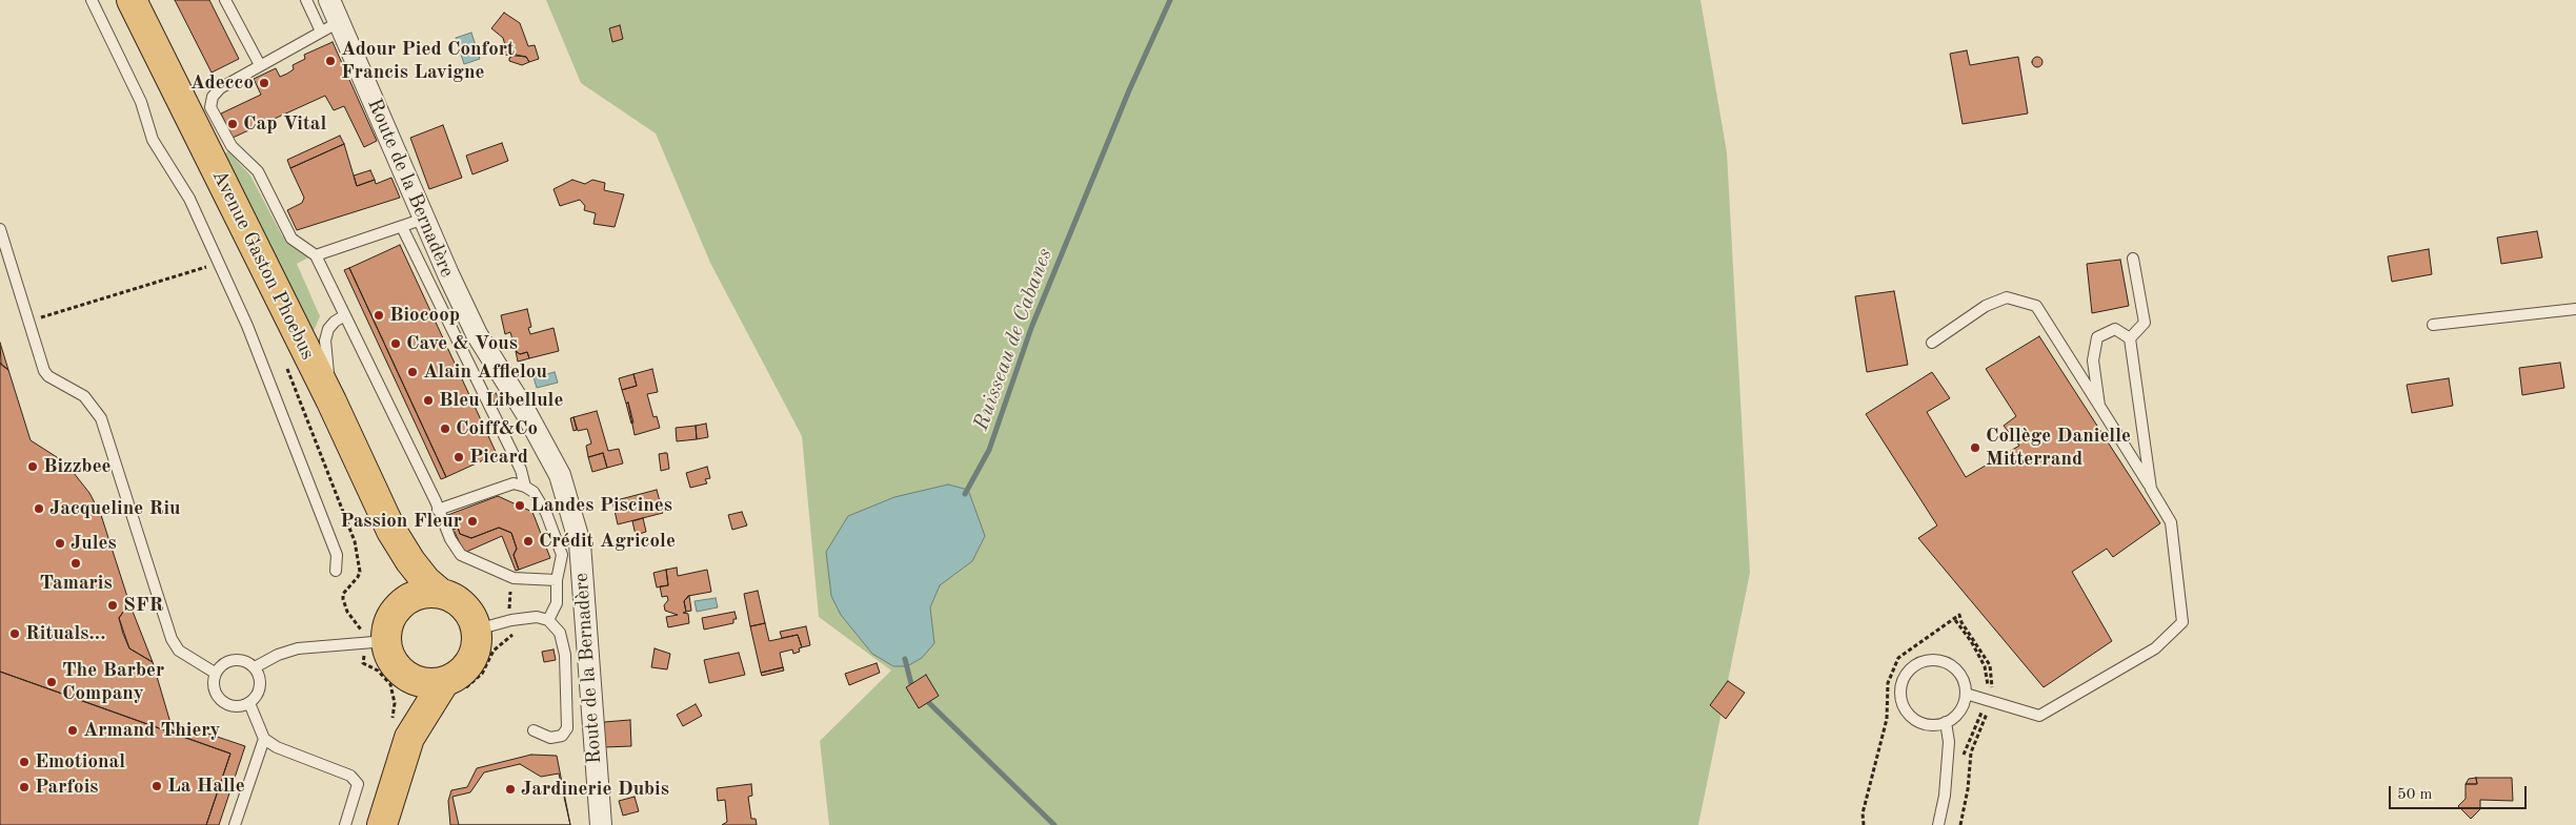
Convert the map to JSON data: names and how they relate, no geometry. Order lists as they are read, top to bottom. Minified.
{"streets":{"main road":["Avenue Gaston Phoebus"],"street":["Route de la Bernadère"]},"water":["Ruisseau de Cabanes"],"places":["Adour Pied Confort Francis Lavigne","Adecco","Cap Vital","Biocoop","Cave & Vous","Alain Afflelou","Bleu Libellule","Coiff&Co","Collège Danielle Mitterrand","Picard","Bizzbee","Landes Piscines","Jacqueline Riu","Passion Fleur","Crédit Agricole","Jules","Tamaris","SFR","Rituals...","The Barber Company","Armand Thiery","Emotional","La Halle","Parfois","Jardinerie Dubis"],"scale_bar":"50 m"}
